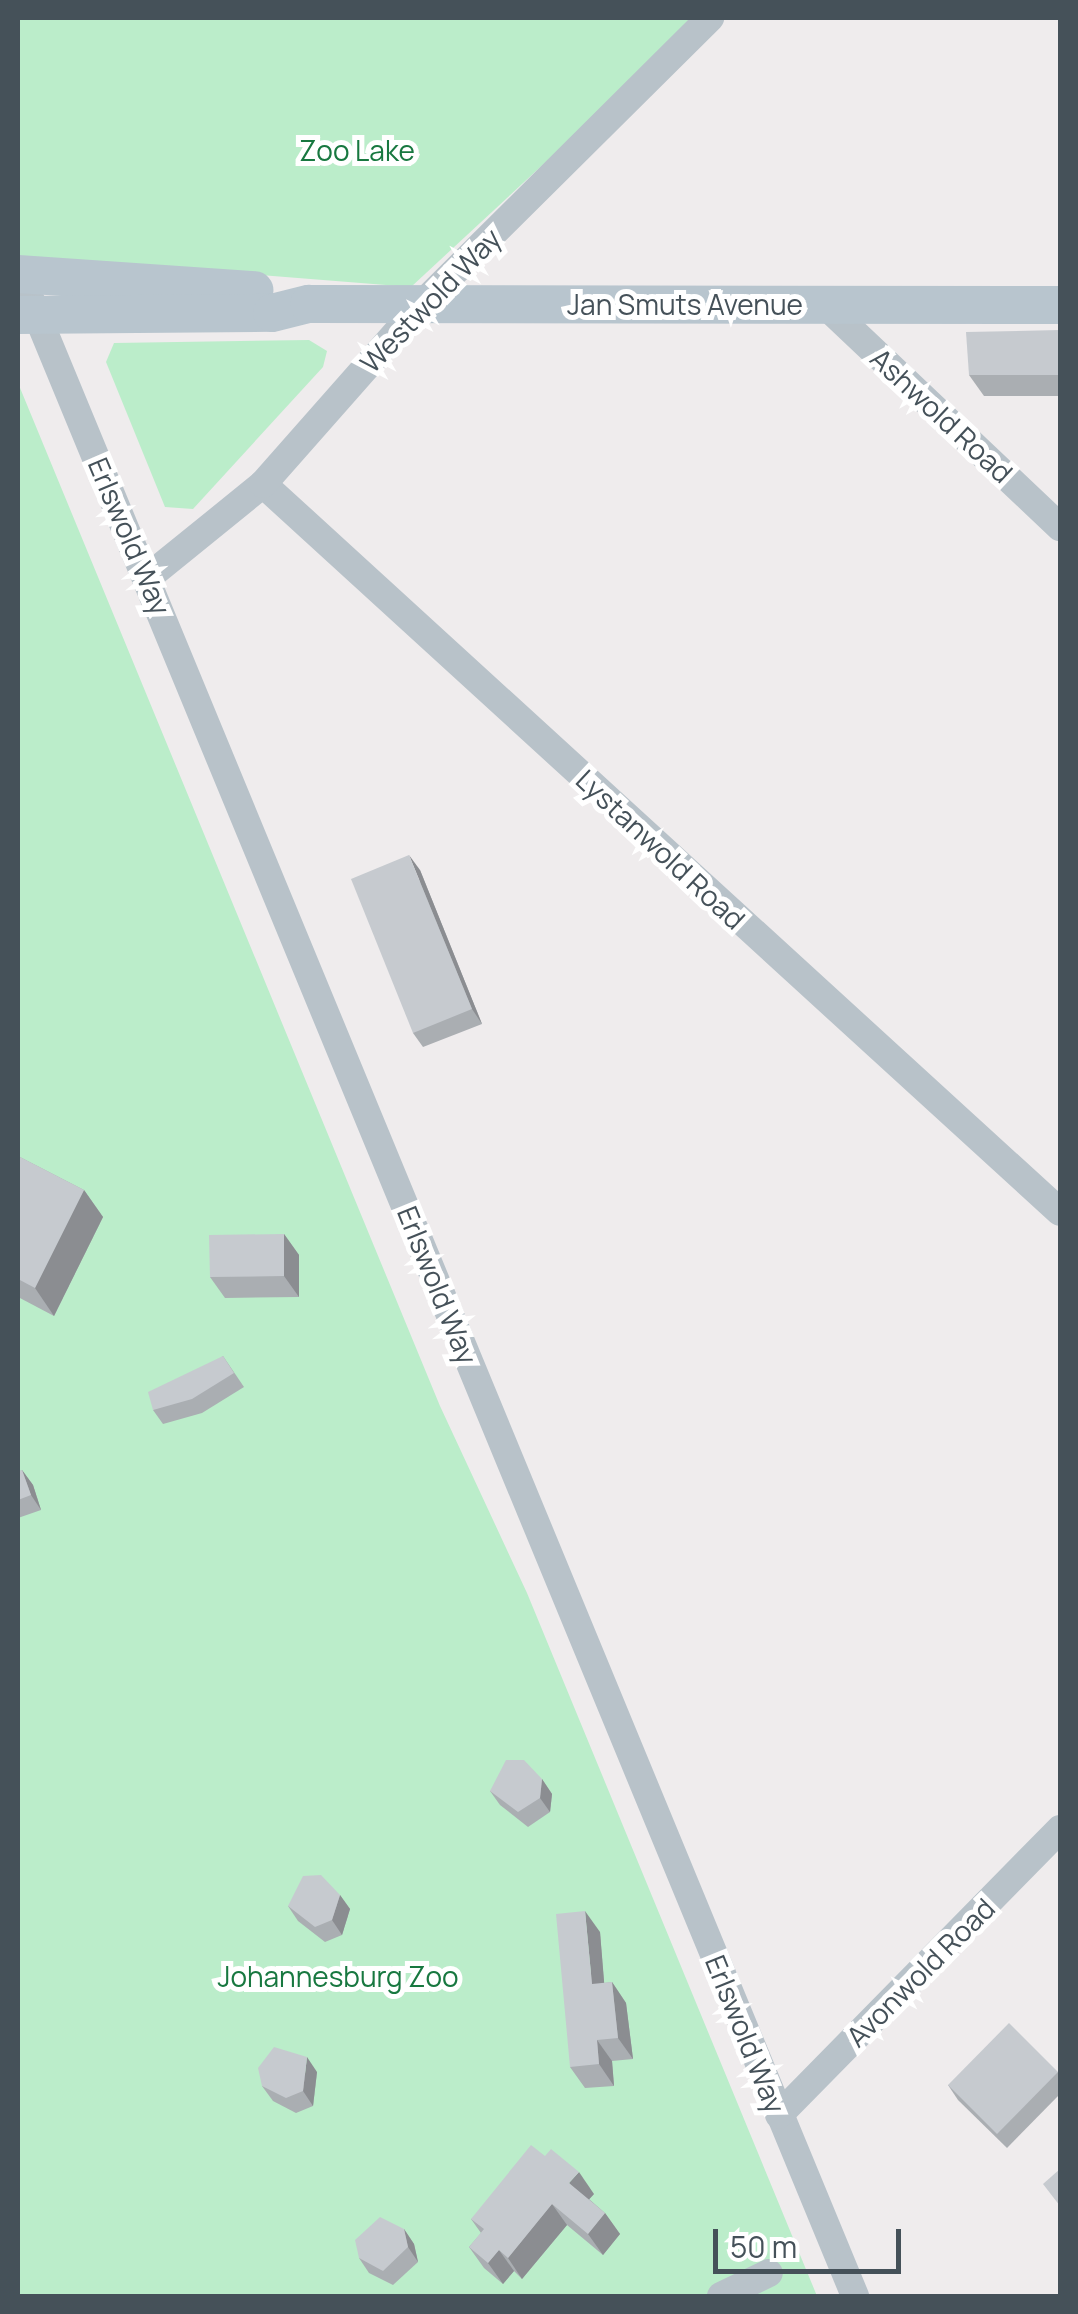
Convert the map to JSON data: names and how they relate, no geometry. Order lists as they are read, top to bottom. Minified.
{"streets":{"main road":["Jan Smuts Avenue"],"street":["Westwold Way","Ashwold Road","Erlswold Way","Lystanwold Road","Avonwold Road"]},"crossings":[["Westwold Way","Jan Smuts Avenue"],["Westwold Way","Erlswold Way"],["Westwold Way","Lystanwold Road"],["Jan Smuts Avenue","Ashwold Road"],["Jan Smuts Avenue","Erlswold Way"],["Erlswold Way","Avonwold Road"]],"parks":["Zoo Lake","Johannesburg Zoo"],"scale_bar":"50 m"}
